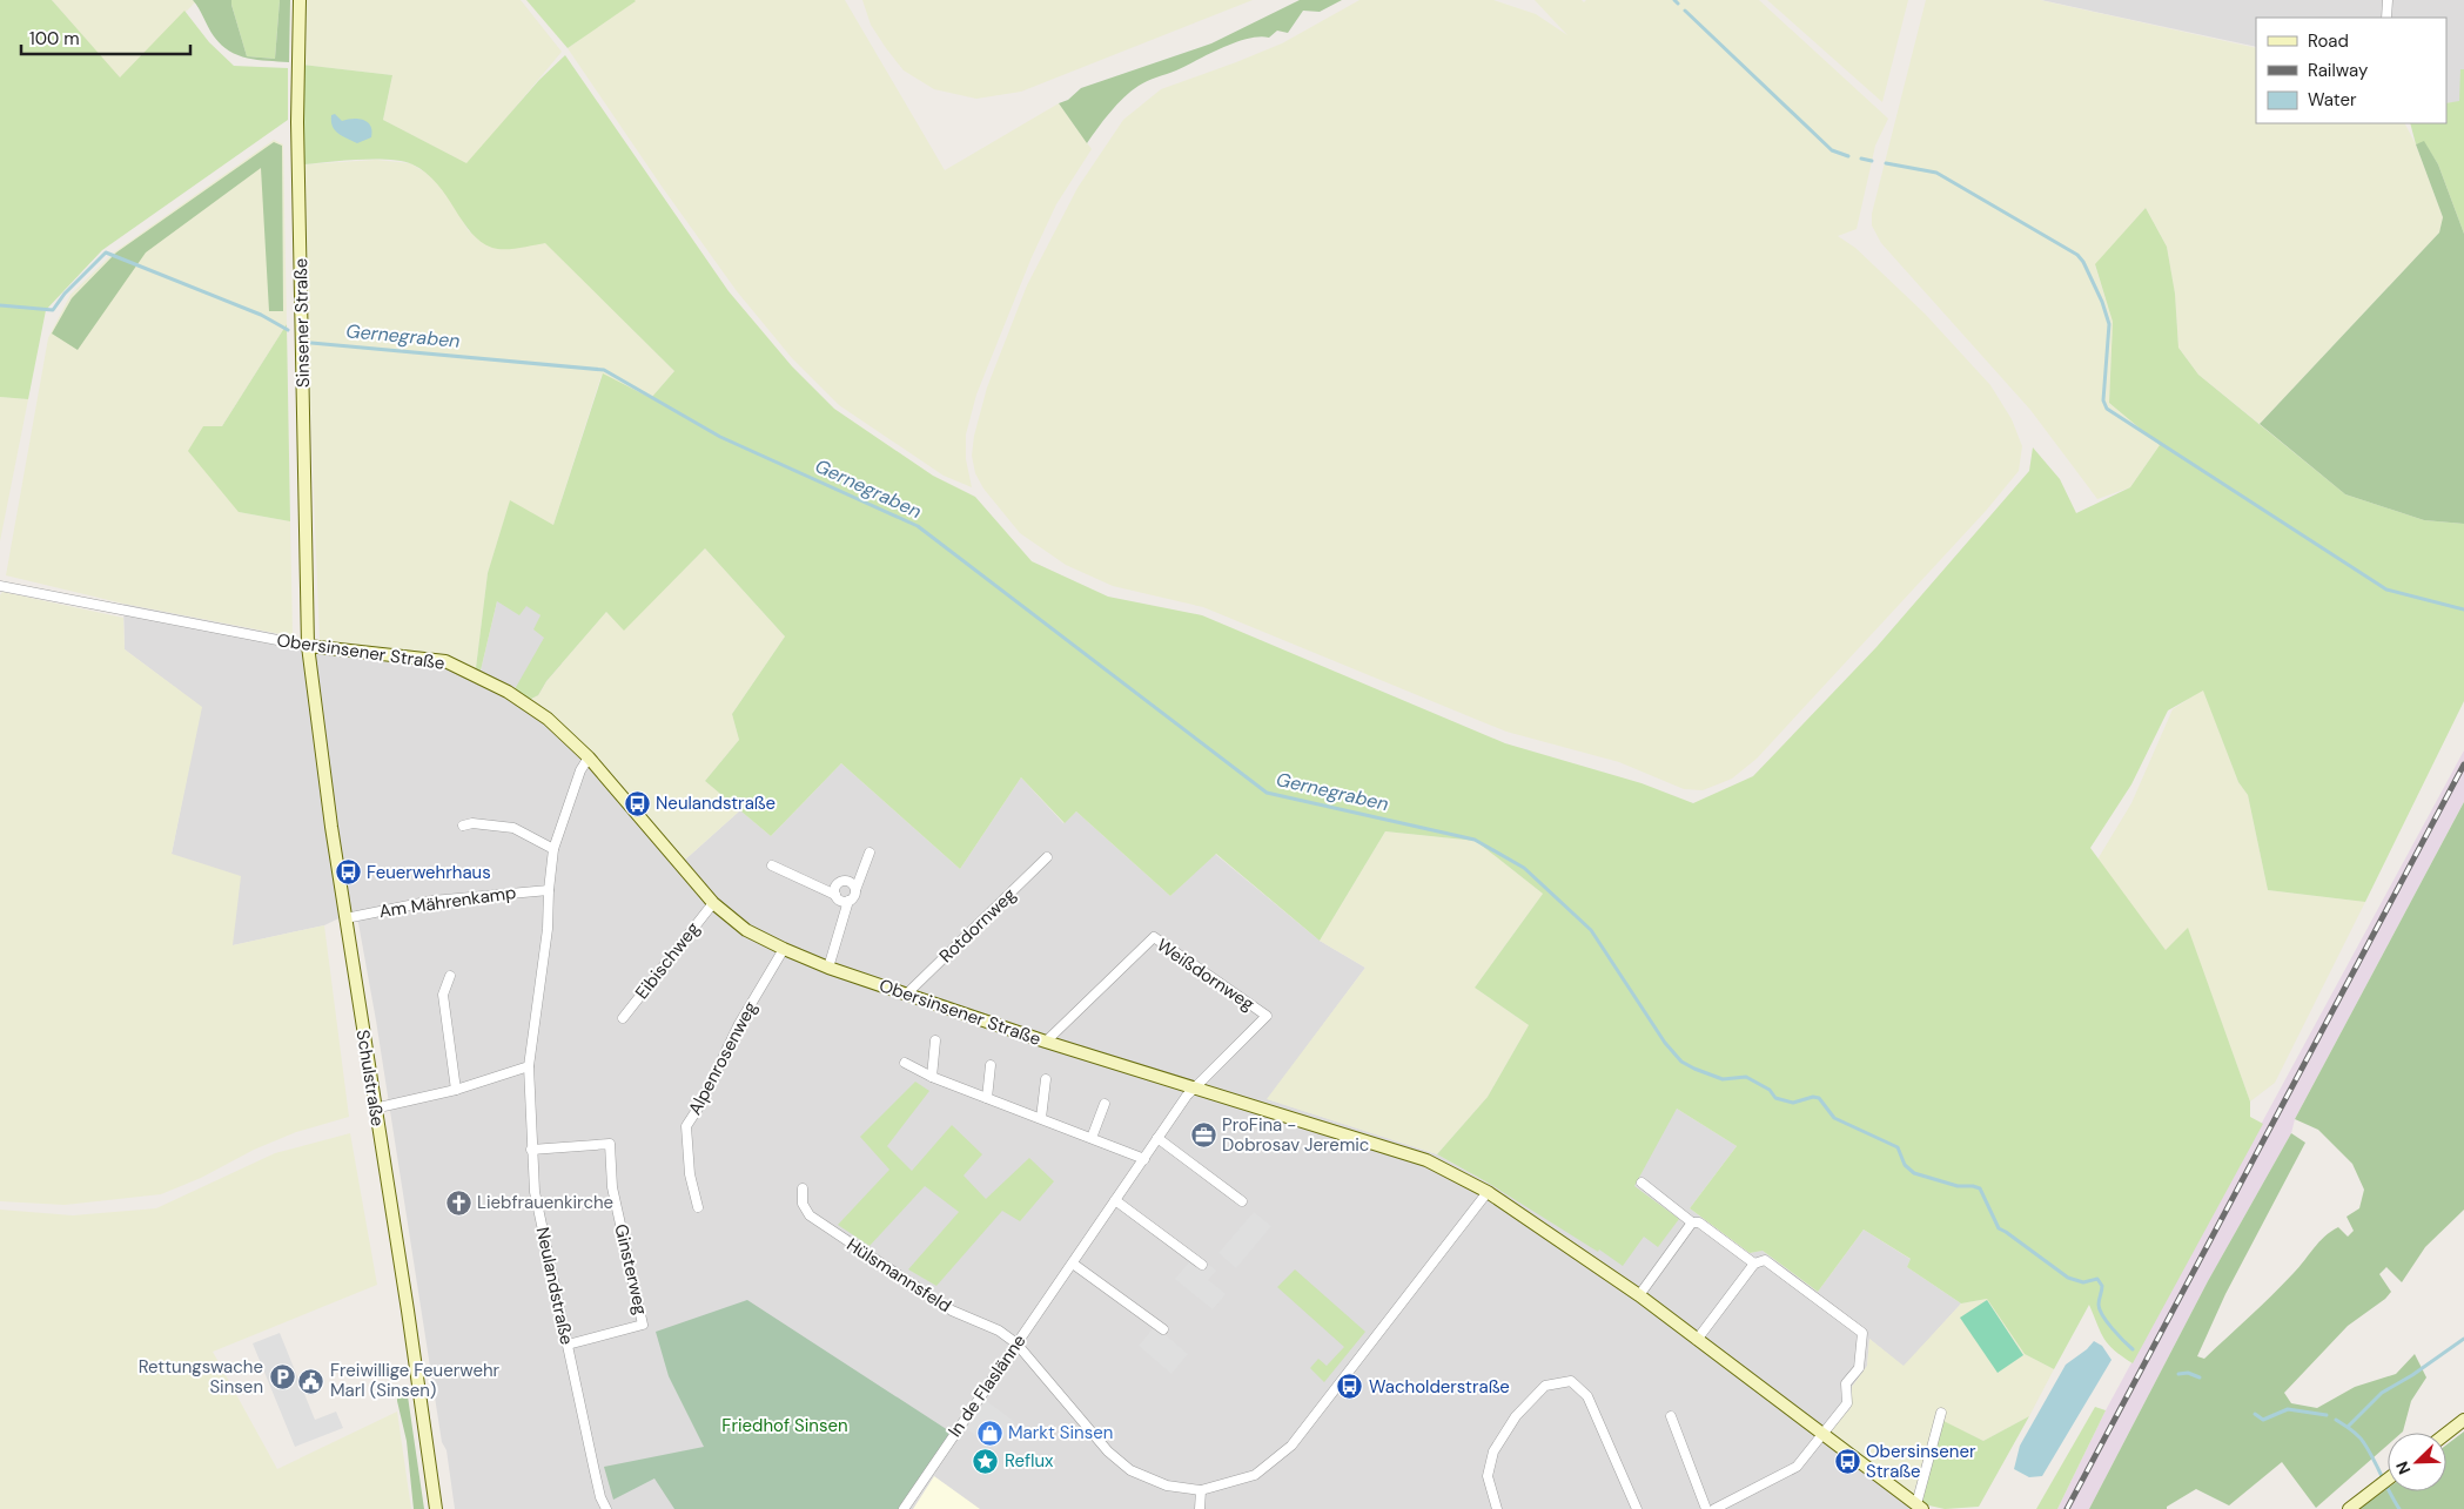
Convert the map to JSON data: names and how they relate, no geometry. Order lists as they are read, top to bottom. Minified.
{"streets":{"street":["Sinsener Straße","Obersinsener Straße","Am Mährenkamp","Rotdornweg","Eibischweg","Weißdornweg","Alpenrosenweg","Schulstraße","Ginsterweg","Hülsmannsfeld","Neulandstraße","In de Flaslänne"]},"crossings":[["Sinsener Straße","Obersinsener Straße"],["Sinsener Straße","Schulstraße"],["Obersinsener Straße","Rotdornweg"],["Obersinsener Straße","Eibischweg"],["Obersinsener Straße","Weißdornweg"],["Obersinsener Straße","Alpenrosenweg"],["Obersinsener Straße","Schulstraße"],["Obersinsener Straße","Neulandstraße"],["Obersinsener Straße","In de Flaslänne"],["Am Mährenkamp","Schulstraße"],["Am Mährenkamp","Neulandstraße"],["Weißdornweg","In de Flaslänne"],["Ginsterweg","Neulandstraße"],["Hülsmannsfeld","In de Flaslänne"]],"water":["Gernegraben"],"parks":["Friedhof Sinsen"],"places":{"bus stop":["Neulandstraße","Feuerwehrhaus","Wacholderstraße","Obersinsener Straße"],"office":["ProFina - Dobrosav Jeremic"],"church":["Liebfrauenkirche"],"parking":["Rettungswache Sinsen"],"public building":["Freiwillige Feuerwehr Marl (Sinsen)"],"shop":["Markt Sinsen"],"place":["Reflux"]},"legend":["Road","Railway","Water"],"scale_bar":"100 m","north":"bottom left"}
